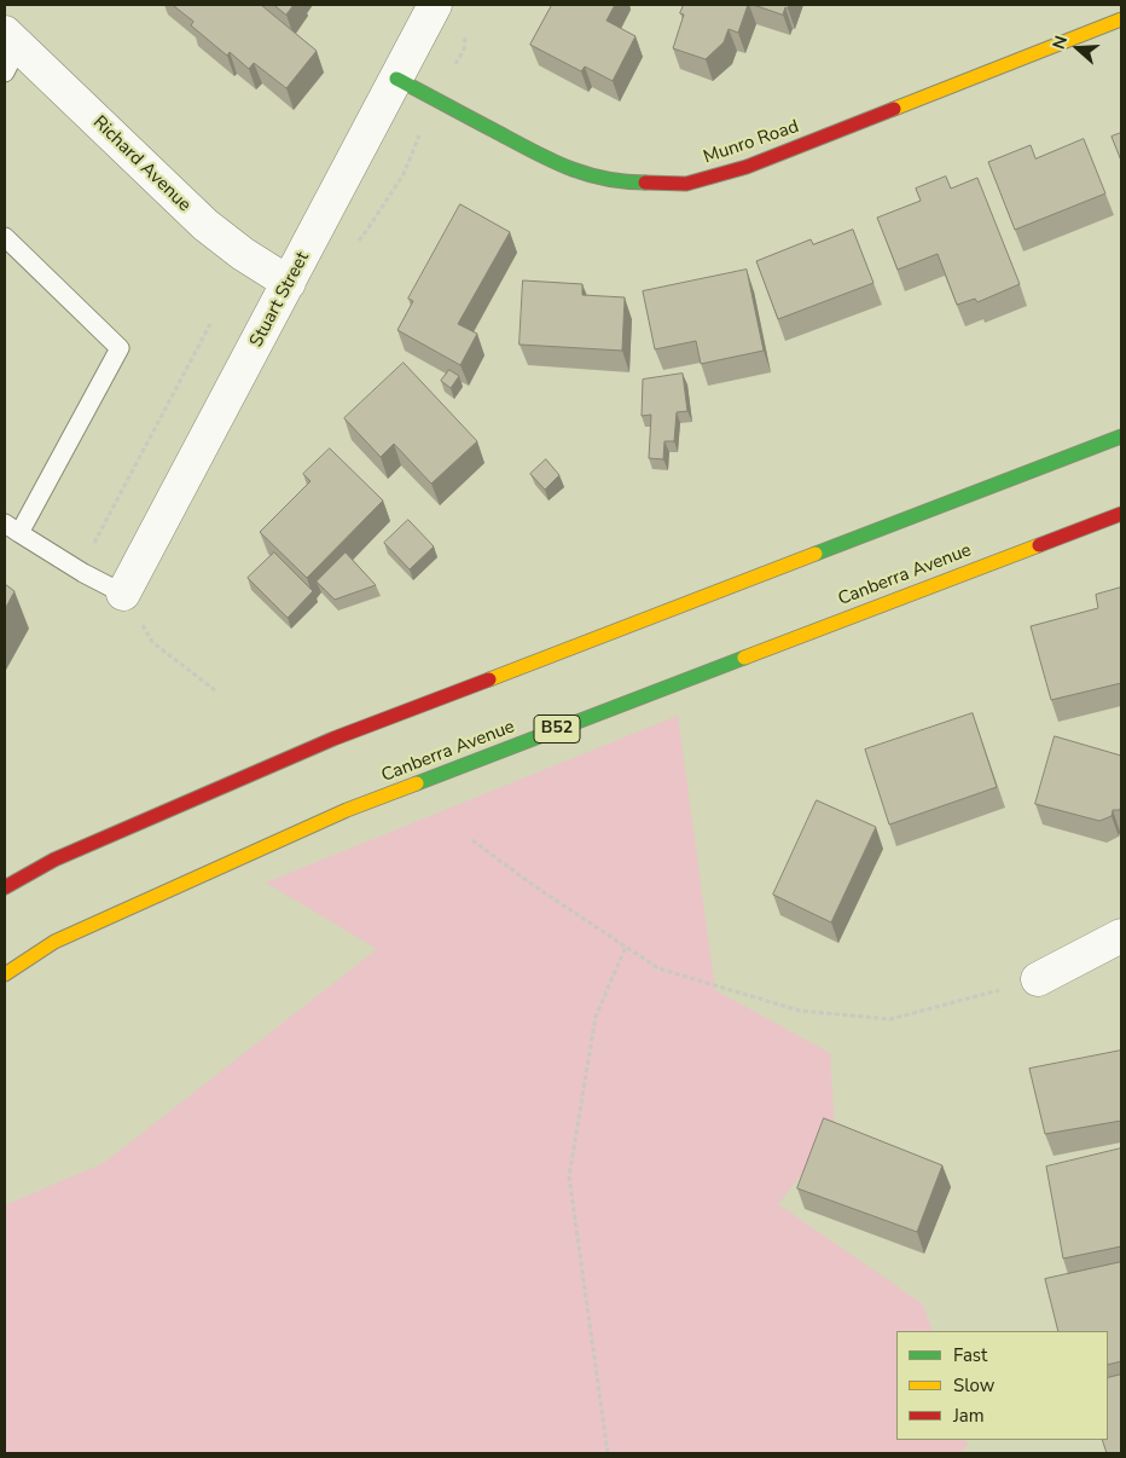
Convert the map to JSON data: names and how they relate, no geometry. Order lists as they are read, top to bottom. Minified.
{"streets":{"main road":["Munro Road","Canberra Avenue","B52"],"street":["Richard Avenue","Stuart Street"]},"crossings":[["Munro Road","Stuart Street"],["Richard Avenue","Stuart Street"]],"legend":["Fast","Slow","Jam"],"north":"left"}
